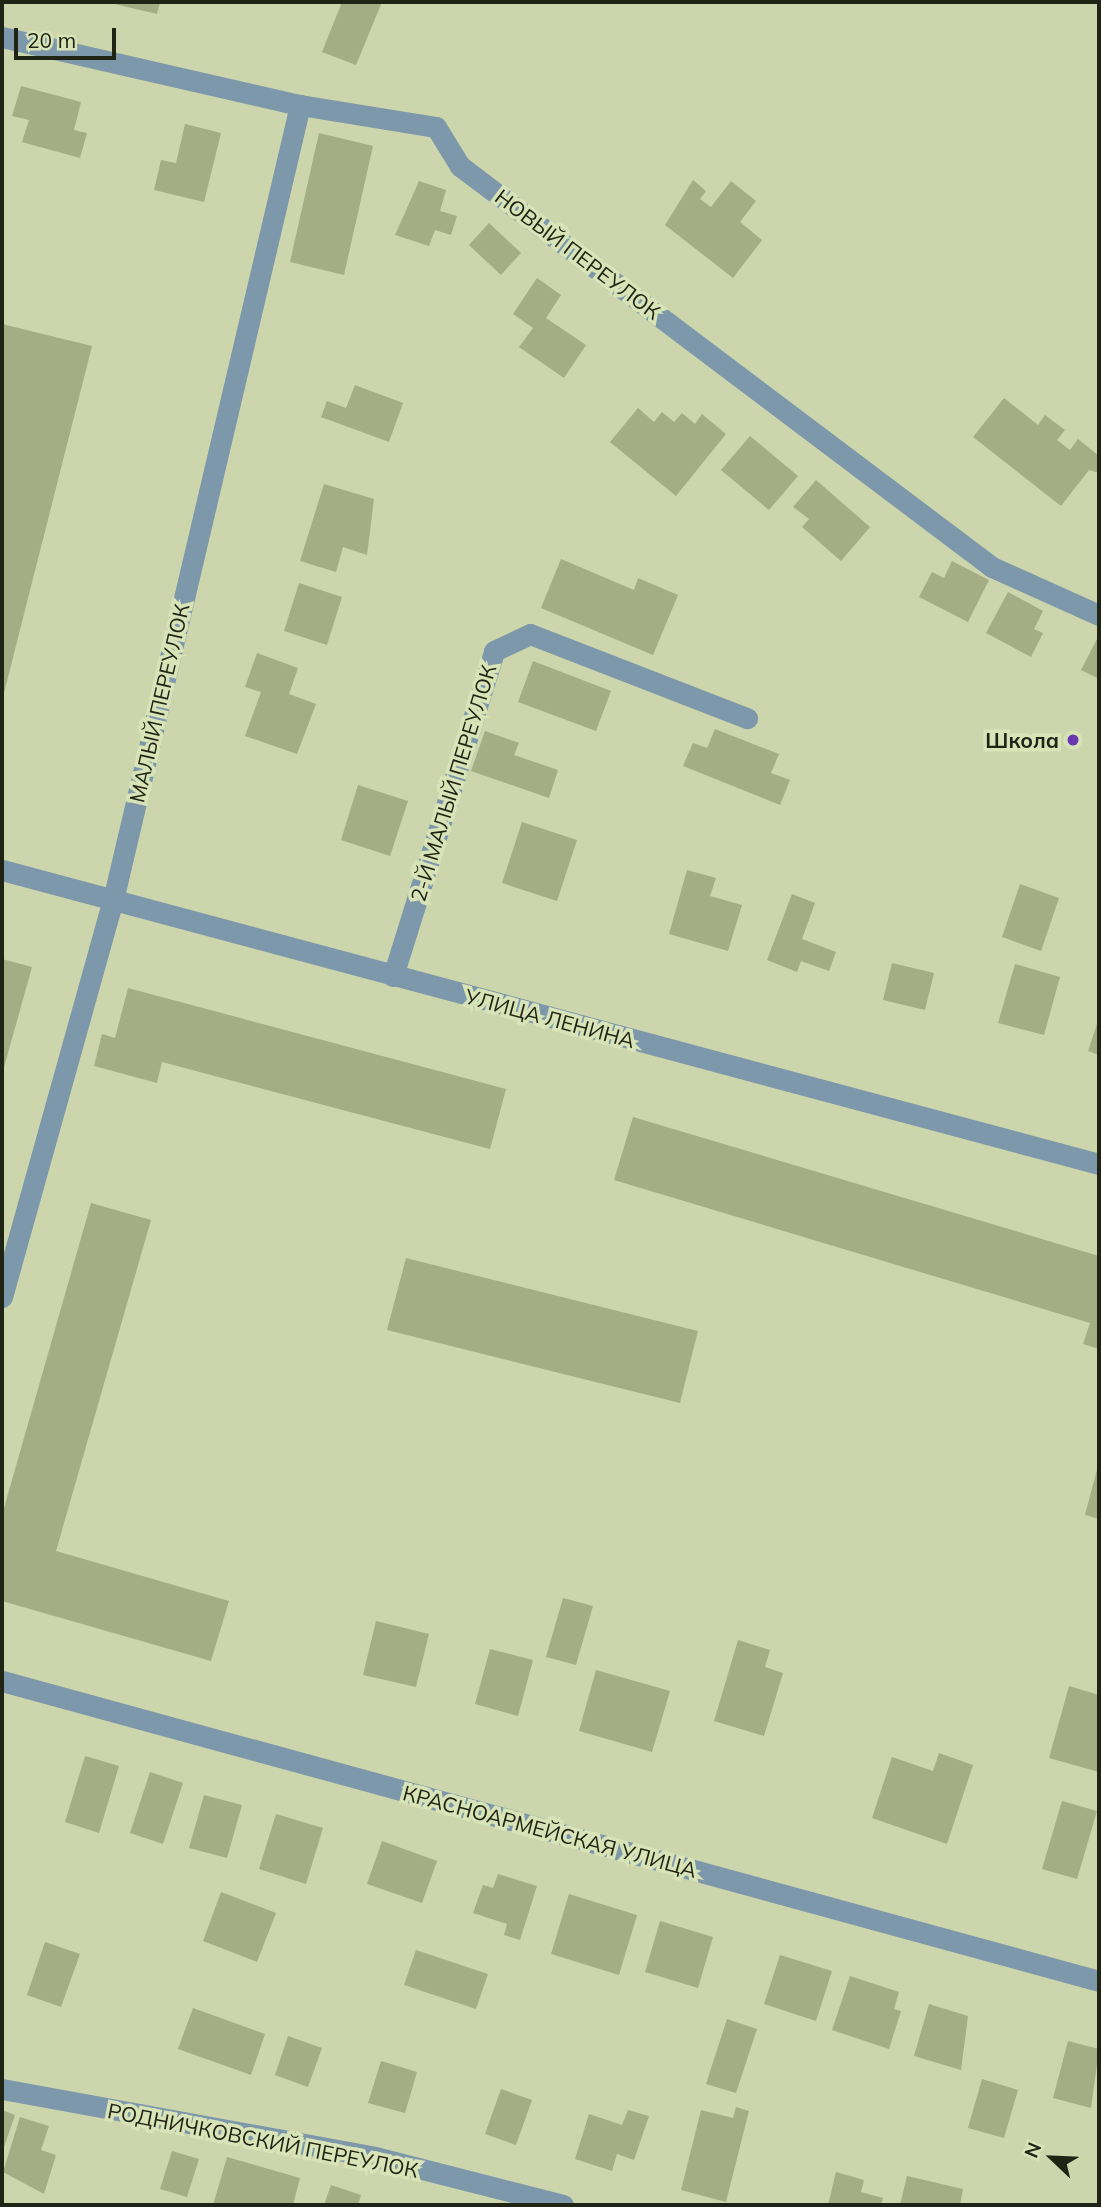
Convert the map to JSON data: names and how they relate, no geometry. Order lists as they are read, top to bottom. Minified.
{"streets":{"street":["НОВЫЙ ПЕРЕУЛОК","МАЛЫЙ ПЕРЕУЛОК","2-Й МАЛЫЙ ПЕРЕУЛОК","УЛИЦА ЛЕНИНА","КРАСНОАРМЕЙСКАЯ УЛИЦА","РОДНИЧКОВСКИЙ ПЕРЕУЛОК"]},"crossings":[["НОВЫЙ ПЕРЕУЛОК","МАЛЫЙ ПЕРЕУЛОК"],["МАЛЫЙ ПЕРЕУЛОК","УЛИЦА ЛЕНИНА"],["2-Й МАЛЫЙ ПЕРЕУЛОК","УЛИЦА ЛЕНИНА"]],"places":["Школа"],"scale_bar":"20 m","north":"top left"}
